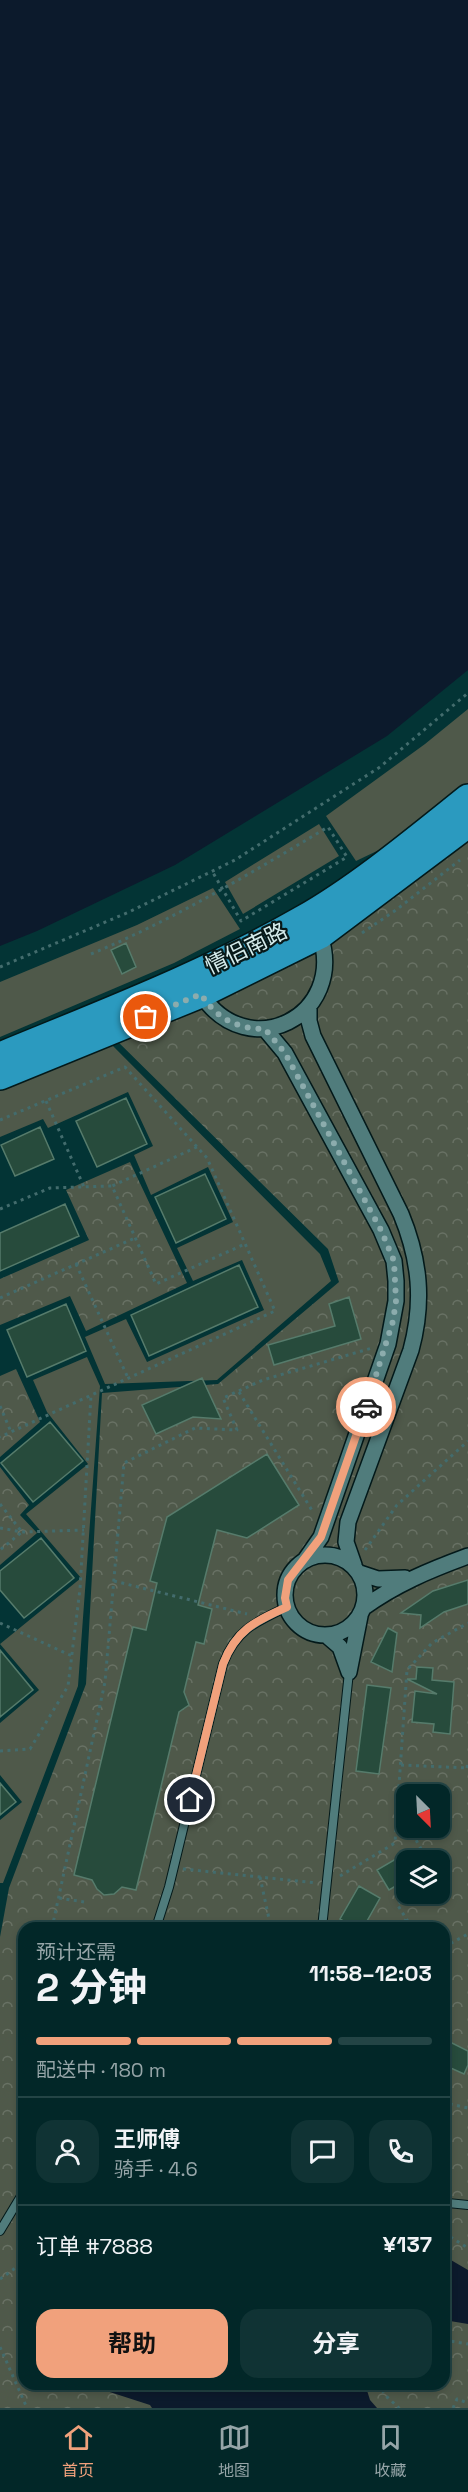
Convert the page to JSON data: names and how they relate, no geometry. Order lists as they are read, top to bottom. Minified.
{"streets":{"highway":["情侣南路"]},"north":"bottom right","page":{"heading":["2 分钟","预计还需","11:58–12:03"],"panel":["王师傅","骑手 · 4.6","订单 #7888","¥137"],"bar":"配送中 · 180 m","buttons":["帮助","分享"],"tabs":["首页","地图","收藏"]}}
